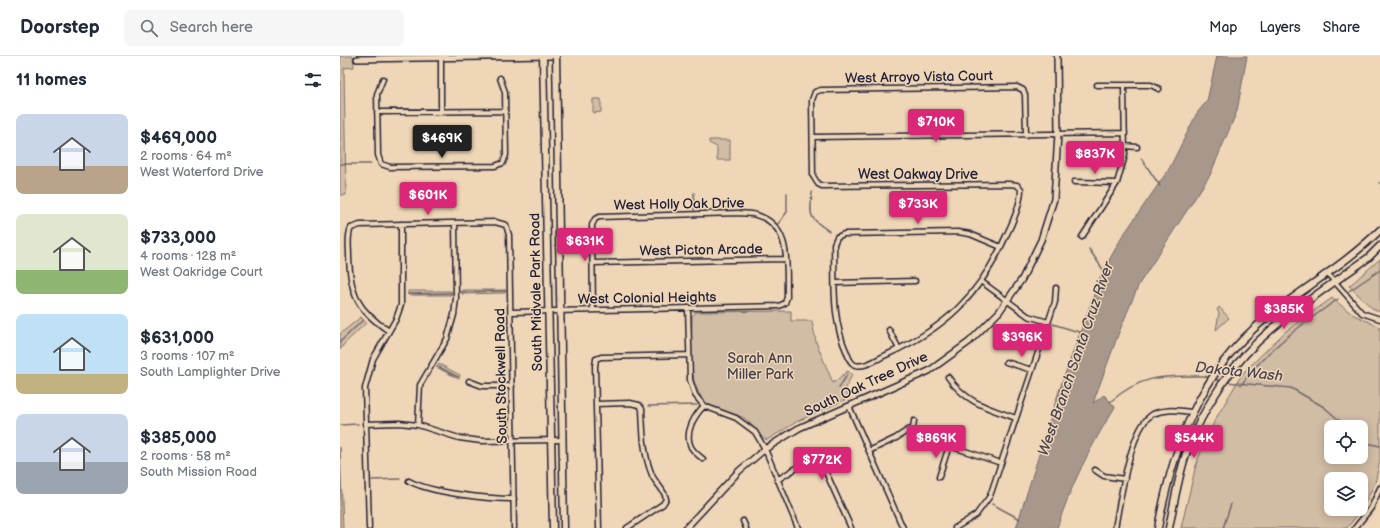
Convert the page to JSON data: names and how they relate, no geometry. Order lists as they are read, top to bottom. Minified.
{"streets":{"main road":["South Midvale Park Road"],"street":["West Arroyo Vista Court","West Oakway Drive","West Holly Oak Drive","West Picton Arcade","West Colonial Heights","South Stockwell Road","South Oak Tree Drive"]},"crossings":[["West Arroyo Vista Court","West Oakway Drive"],["West Holly Oak Drive","West Picton Arcade"],["West Holly Oak Drive","West Colonial Heights"],["South Midvale Park Road","West Colonial Heights"],["West Colonial Heights","South Stockwell Road"]],"water":["West Branch Santa Cruz River","Dakota Wash"],"parks":["Sarah Ann Miller Park"],"page":{"header":"Doorstep","search":"Search here","nav":["Map","Layers","Share"],"heading":"11 homes","list":[{"name":"$469,000","note":"2 rooms · 64 m² · West Waterford Drive"},{"name":"$733,000","note":"4 rooms · 128 m² · West Oakridge Court"},{"name":"$631,000","note":"3 rooms · 107 m² · South Lamplighter Drive"},{"name":"$385,000","note":"2 rooms · 58 m² · South Mission Road"}],"price":["$710K","$469K","$837K","$601K","$733K","$631K","$385K","$396K","$869K","$544K","$772K"]}}
